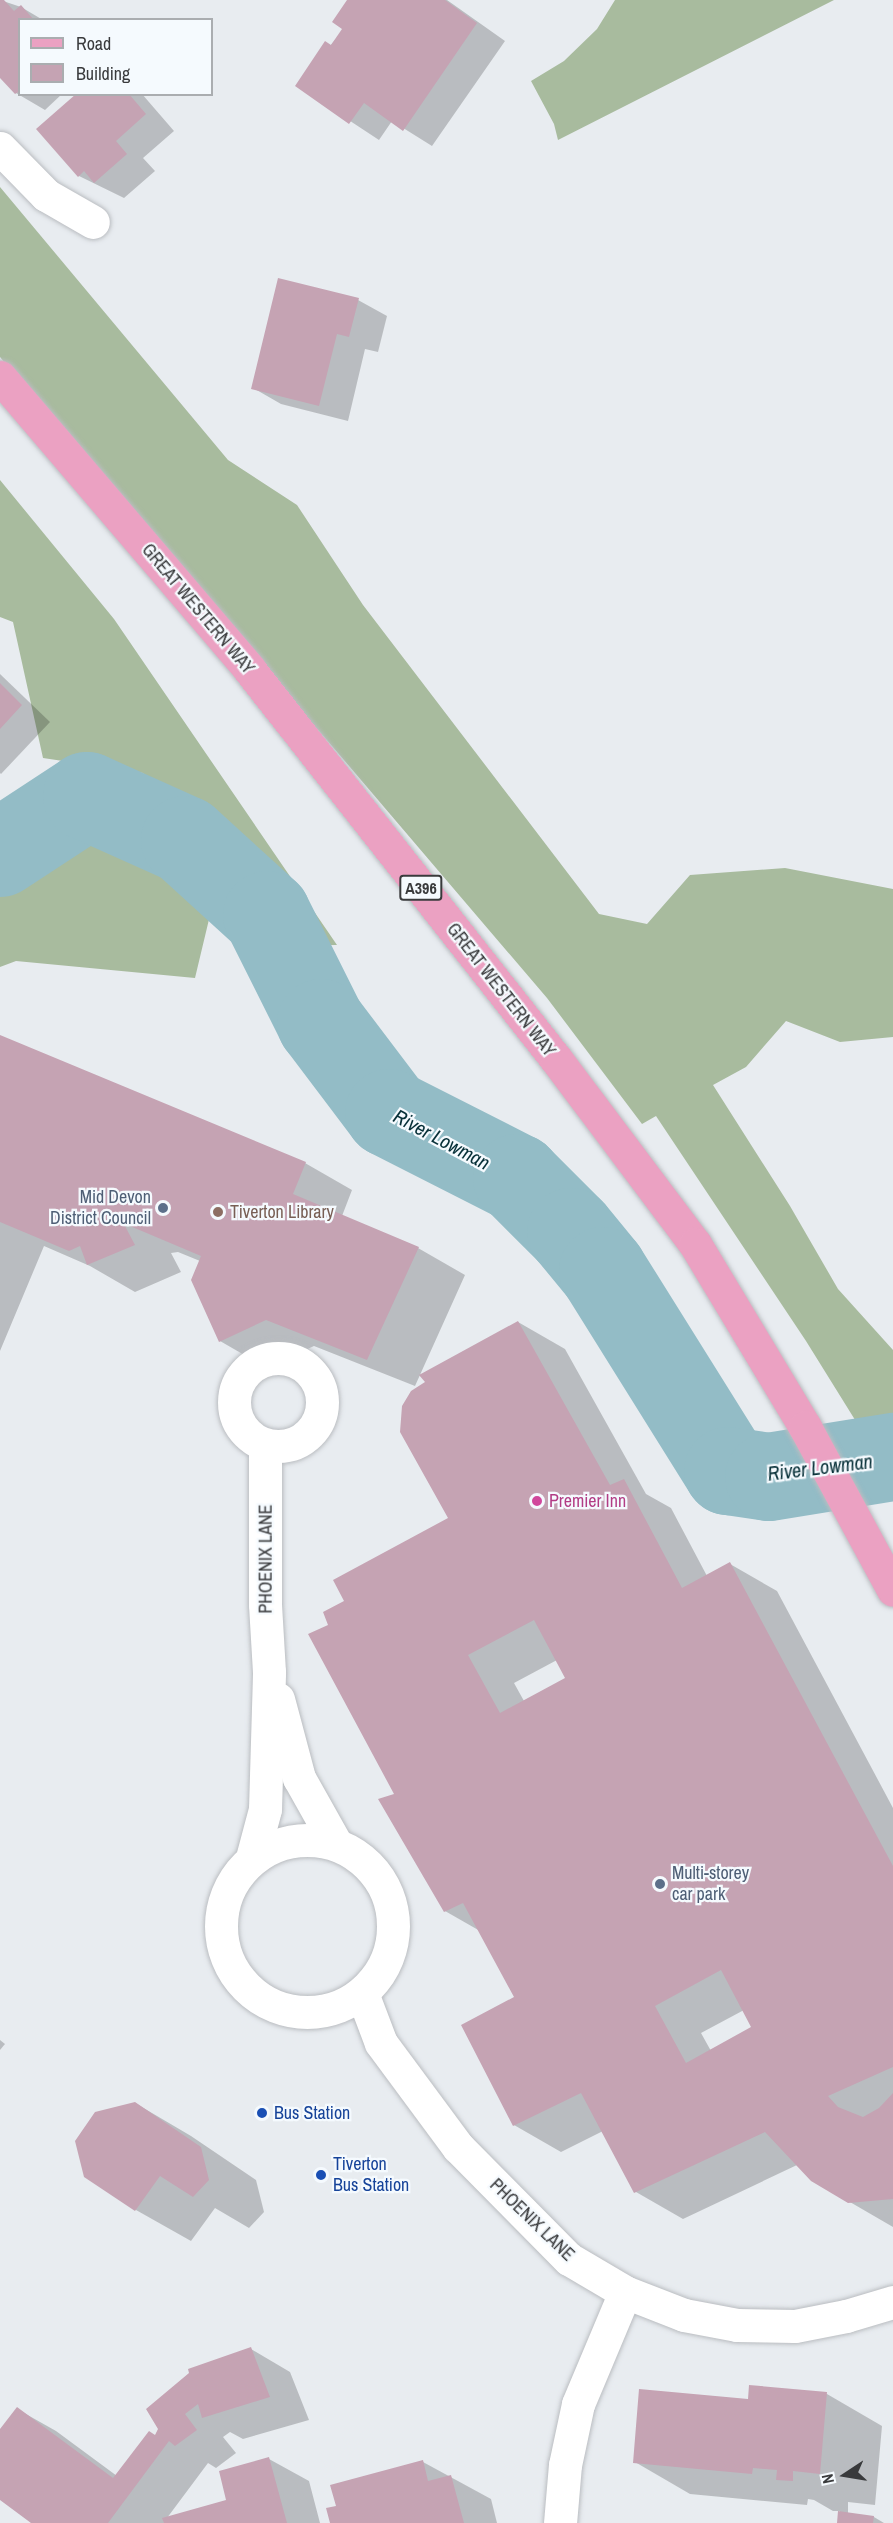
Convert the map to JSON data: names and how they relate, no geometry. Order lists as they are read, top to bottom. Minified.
{"streets":{"main road":["GREAT WESTERN WAY","A396"],"street":["PHOENIX LANE"]},"water":["River Lowman"],"places":["Mid Devon District Council","Tiverton Library","Premier Inn","Multi-storey car park","Bus Station","Tiverton Bus Station"],"legend":["Road","Building"],"north":"left"}
